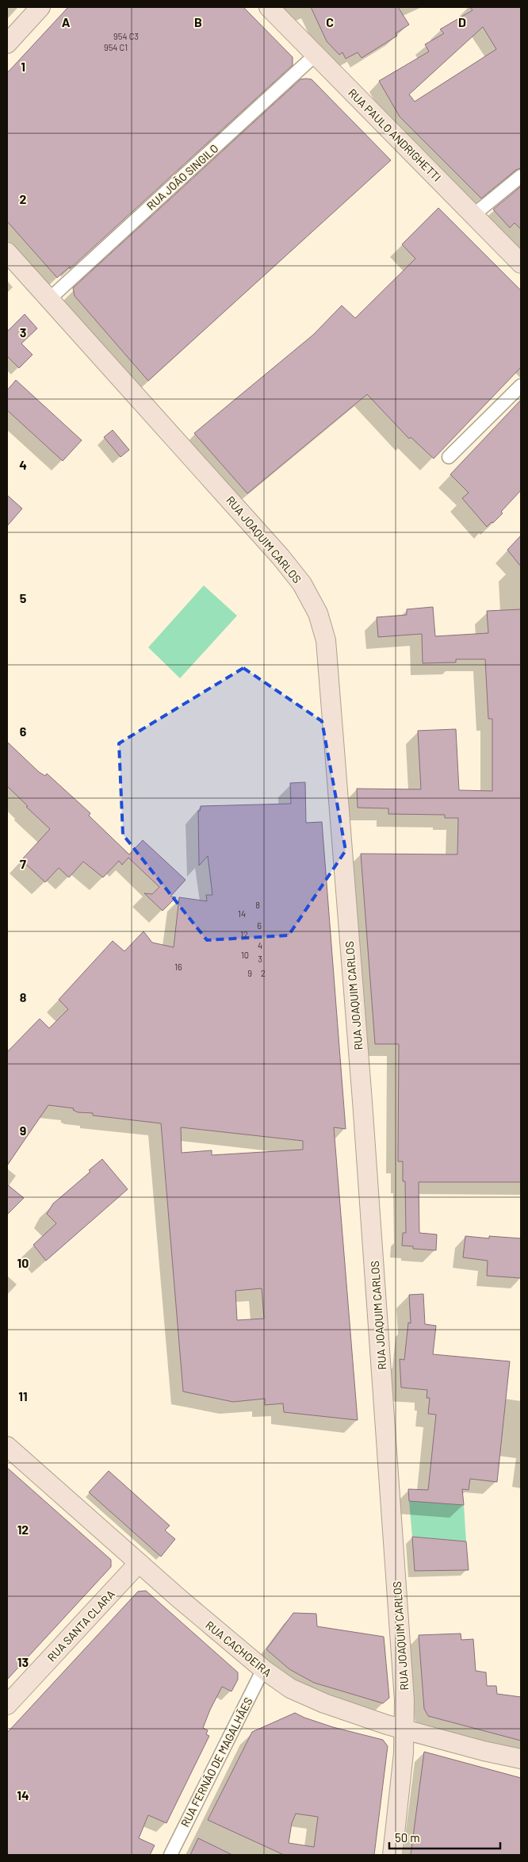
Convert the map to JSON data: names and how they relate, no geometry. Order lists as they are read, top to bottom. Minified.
{"streets":{"street":["RUA PAULO ANDRIGHETTI","RUA JOÃO SINGILO","RUA JOAQUIM CARLOS","RUA SANTA CLARA","RUA CACHOEIRA","RUA FERNÃO DE MAGALHÃES"]},"crossings":[["RUA PAULO ANDRIGHETTI","RUA JOÃO SINGILO"],["RUA JOÃO SINGILO","RUA JOAQUIM CARLOS"],["RUA JOAQUIM CARLOS","RUA CACHOEIRA"],["RUA SANTA CLARA","RUA CACHOEIRA"],["RUA CACHOEIRA","RUA FERNÃO DE MAGALHÃES"]],"house_numbers":["954 C3","954 C1","8","14","6","12","4","10","3","16","9","2"],"scale_bar":"50 m","grid":{"columns":["A","B","C","D"],"rows":["1","2","3","4","5","6","7","8","9","10","11","12","13","14"]}}
